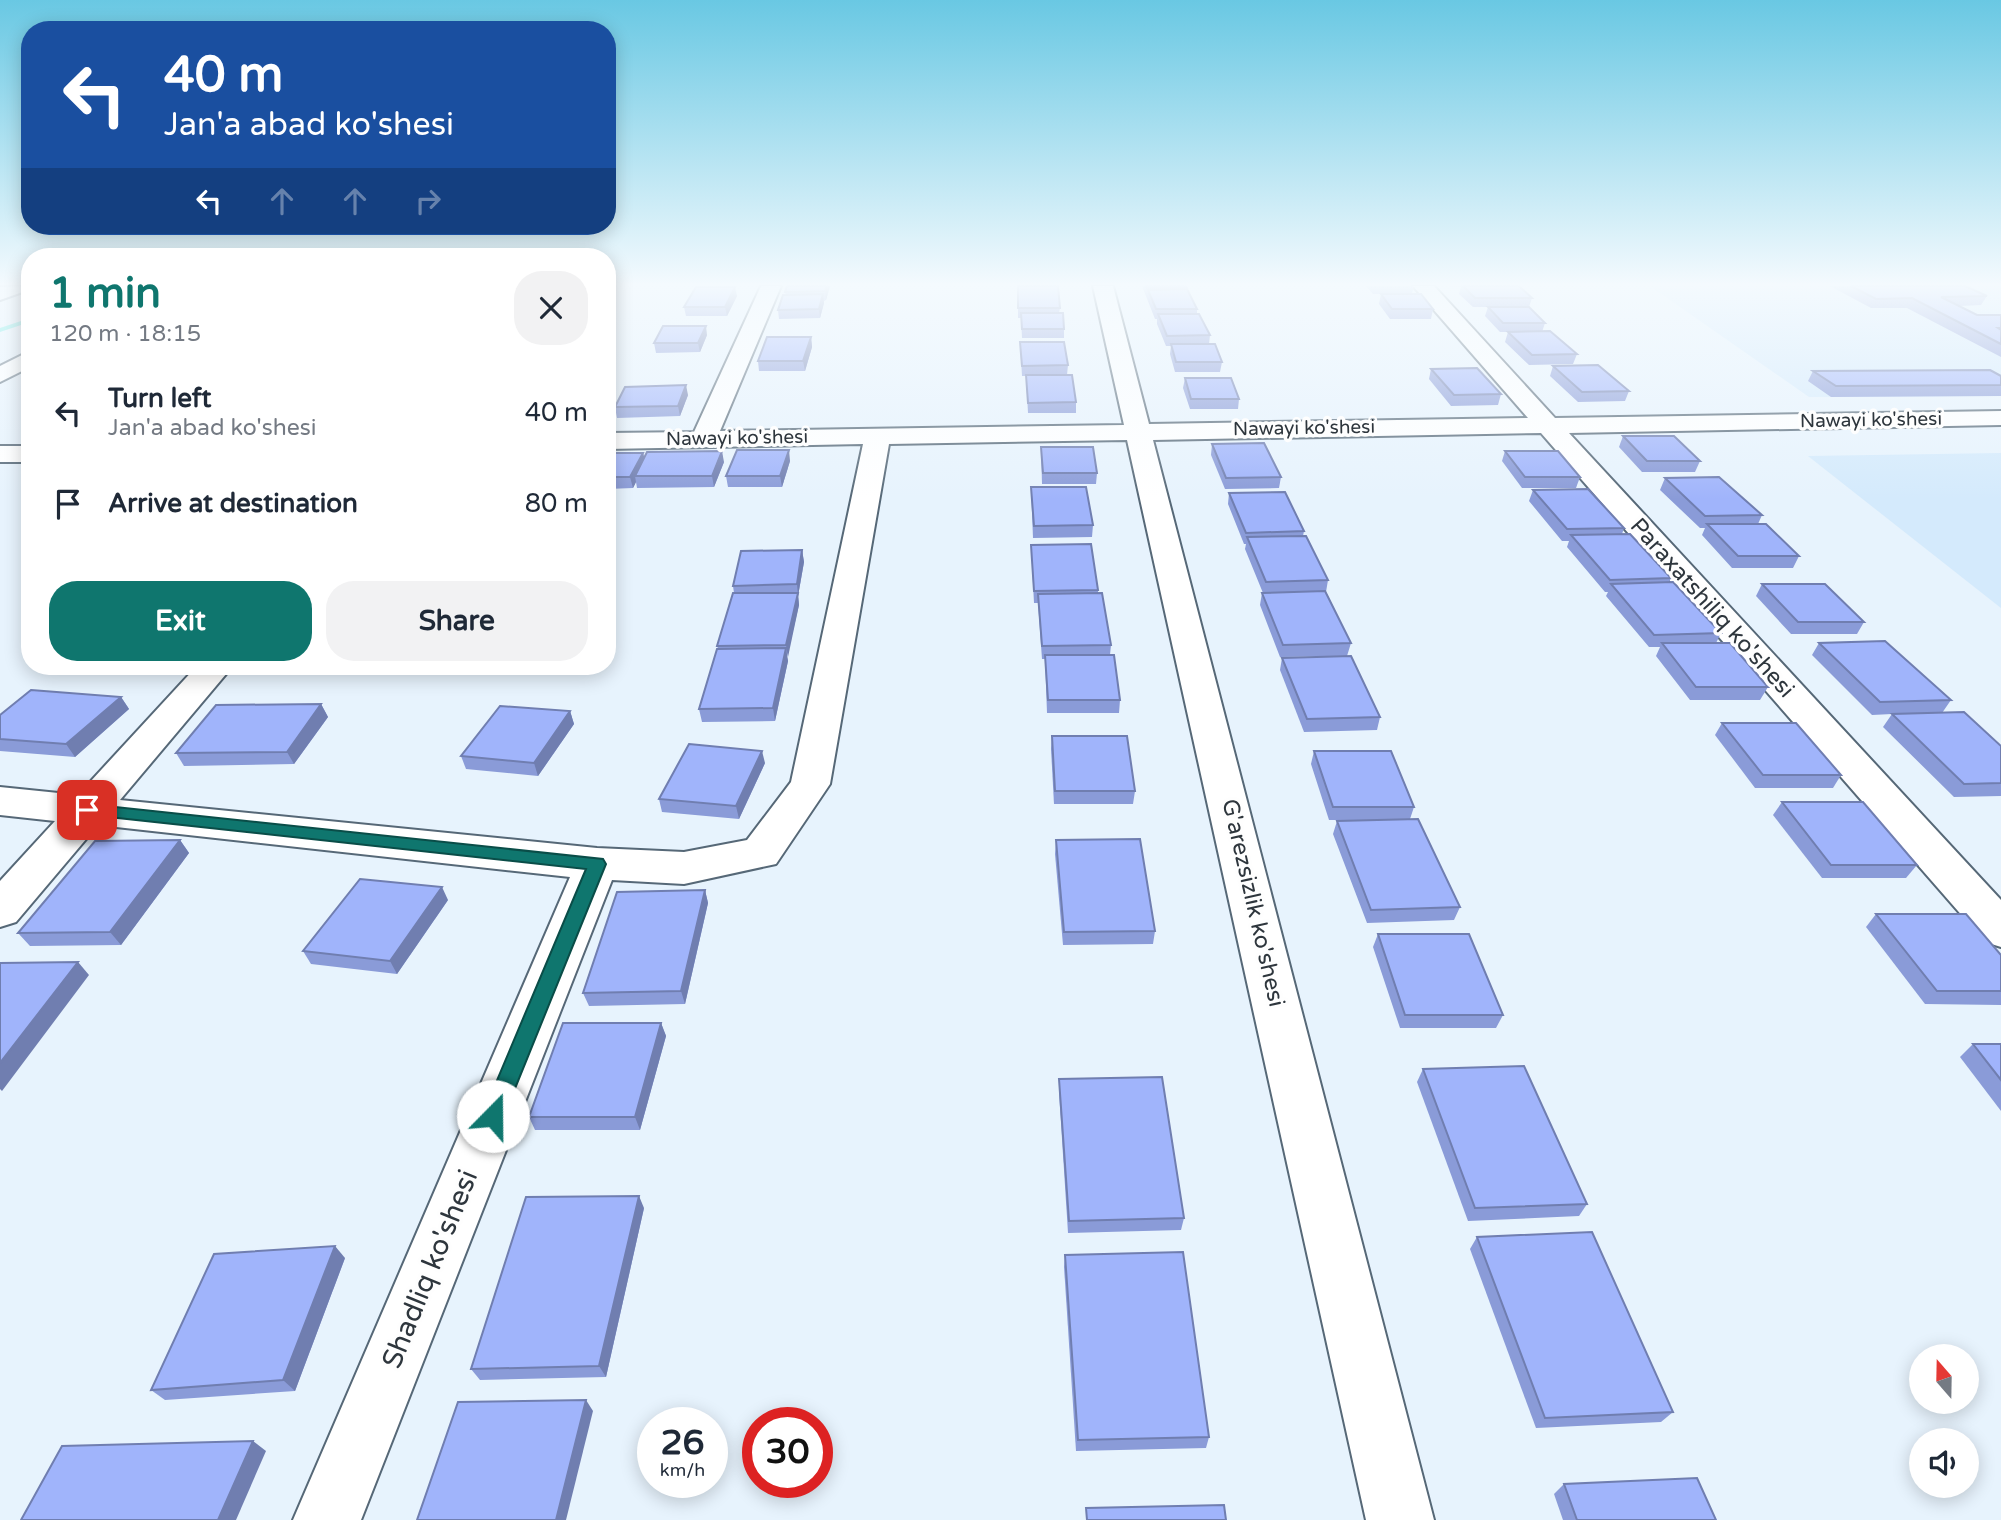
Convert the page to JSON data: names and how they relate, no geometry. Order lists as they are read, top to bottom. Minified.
{"streets":{"street":["Nawayi ko'shesi","Paraxatshiliq ko'shesi","G'arezsizlik ko'shesi","Shadliq ko'shesi"]},"crossings":[["Nawayi ko'shesi","Paraxatshiliq ko'shesi"],["Nawayi ko'shesi","G'arezsizlik ko'shesi"]],"north":"top","page":{"turn":["40 m","Jan'a abad ko'shesi"],"heading":["1 min","120 m · 18:15"],"list":[{"name":"Turn left","note":"Jan'a abad ko'shesi","value":"40 m"},{"name":"Arrive at destination","value":"80 m"}],"buttons":["Exit","Share"],"speed":"26 km/h","limit":"30"}}
